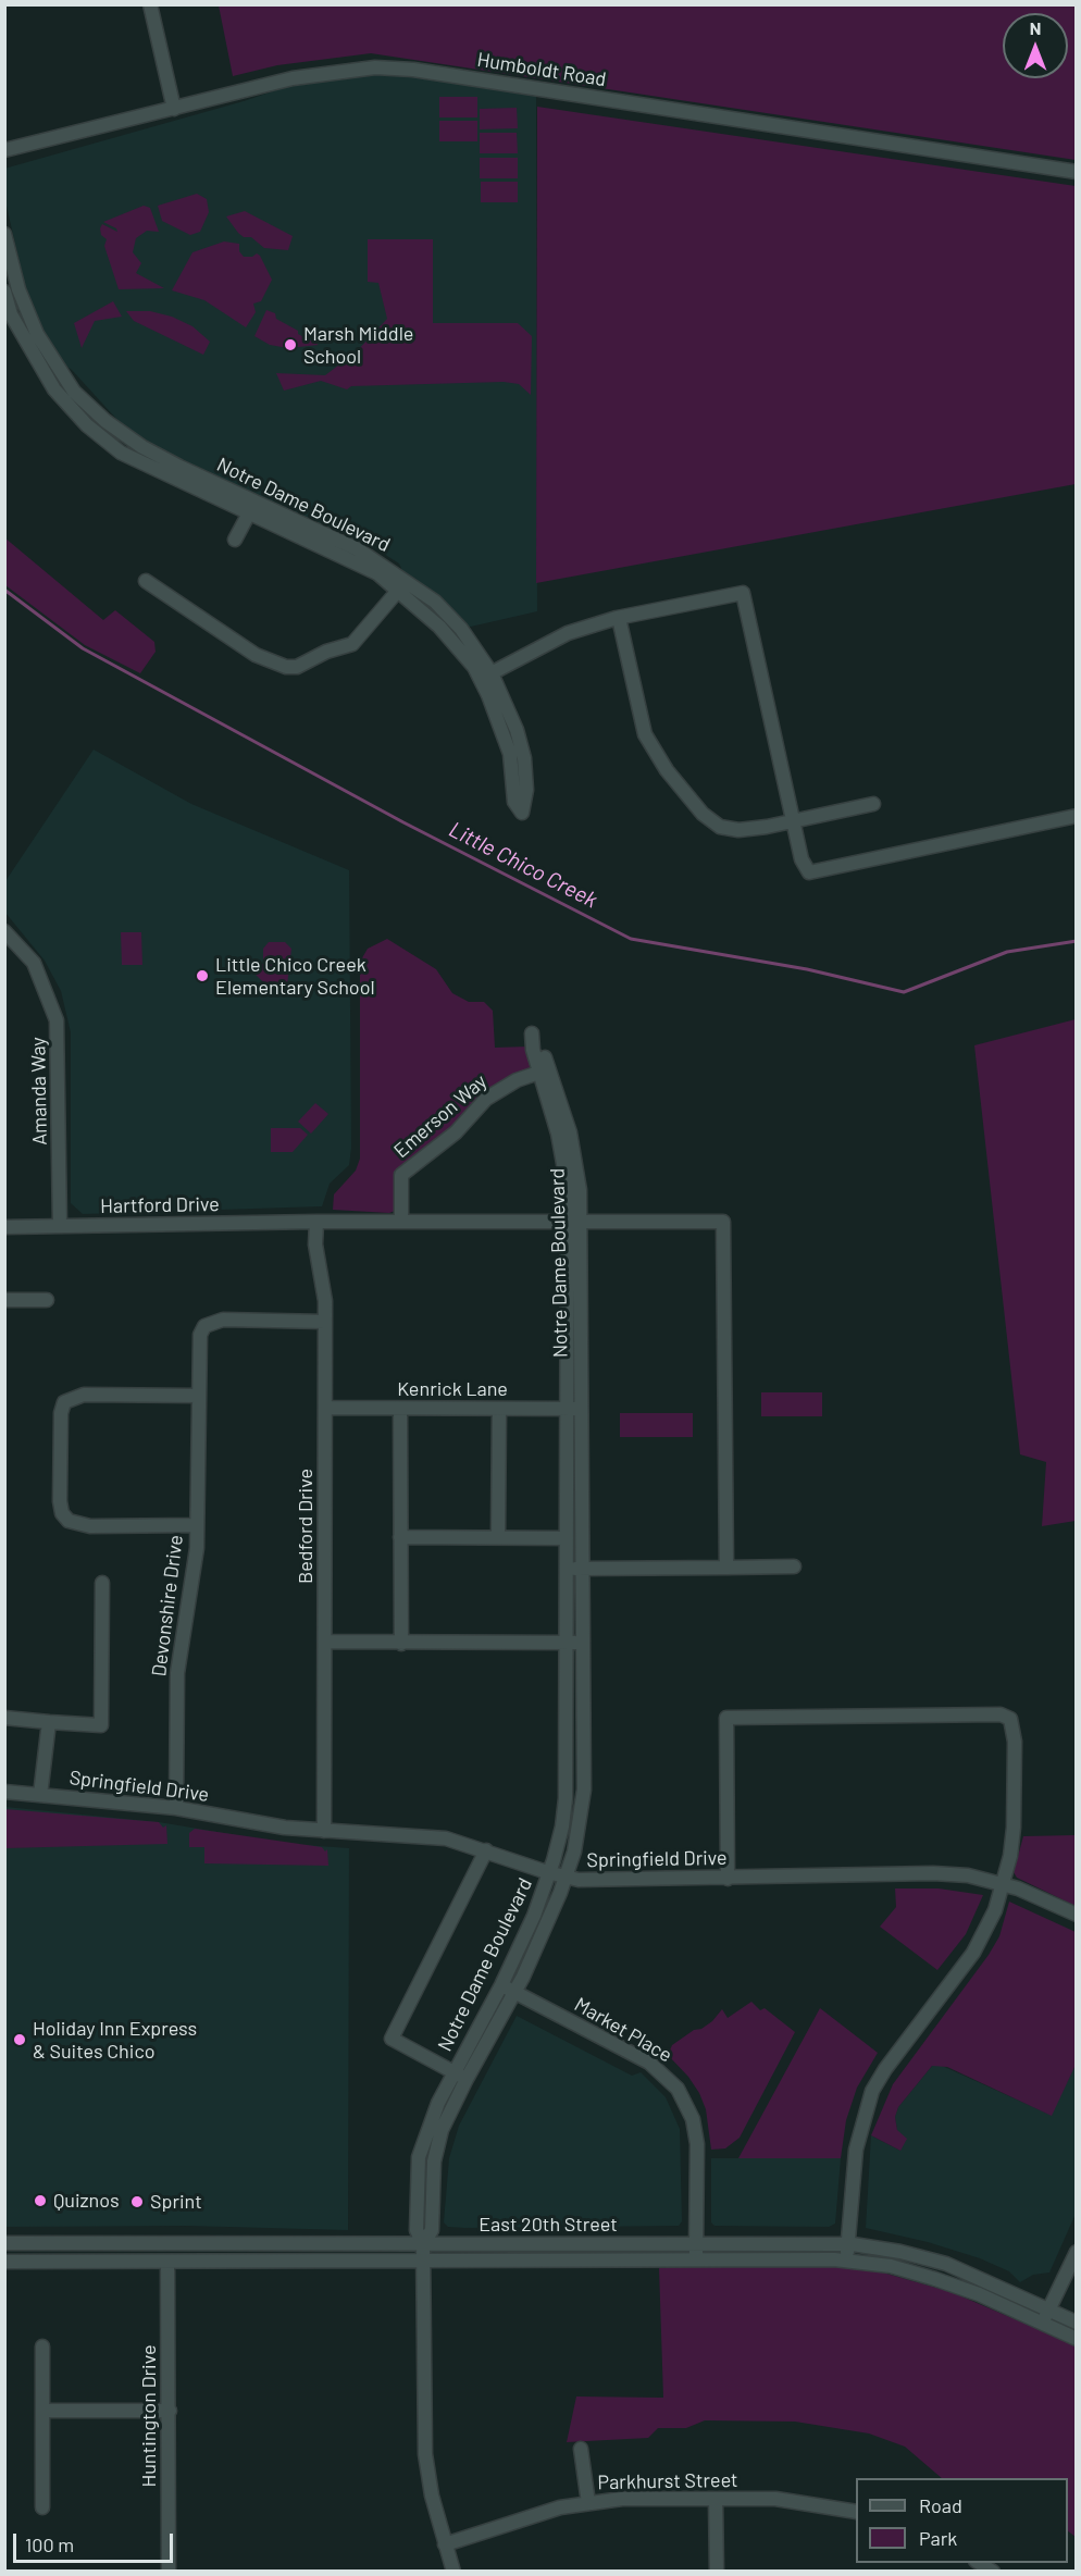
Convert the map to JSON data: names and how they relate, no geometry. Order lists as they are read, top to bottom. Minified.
{"streets":{"street":["Humboldt Road","Notre Dame Boulevard","Amanda Way","Emerson Way","Hartford Drive","Kenrick Lane","Bedford Drive","Devonshire Drive","Springfield Drive","Market Place","East 20th Street","Huntington Drive","Parkhurst Street"]},"crossings":[["Notre Dame Boulevard","Emerson Way"],["Notre Dame Boulevard","Hartford Drive"],["Notre Dame Boulevard","Kenrick Lane"],["Notre Dame Boulevard","Springfield Drive"],["Notre Dame Boulevard","Market Place"],["Notre Dame Boulevard","East 20th Street"],["Notre Dame Boulevard","Parkhurst Street"],["Amanda Way","Hartford Drive"],["Emerson Way","Hartford Drive"],["Hartford Drive","Bedford Drive"],["Kenrick Lane","Bedford Drive"],["Bedford Drive","Springfield Drive"],["Devonshire Drive","Springfield Drive"],["Market Place","East 20th Street"],["East 20th Street","Huntington Drive"]],"water":["Little Chico Creek"],"places":["Marsh Middle School","Little Chico Creek Elementary School","Holiday Inn Express & Suites Chico","Quiznos","Sprint"],"legend":["Road","Park"],"scale_bar":"100 m","north":"top"}
